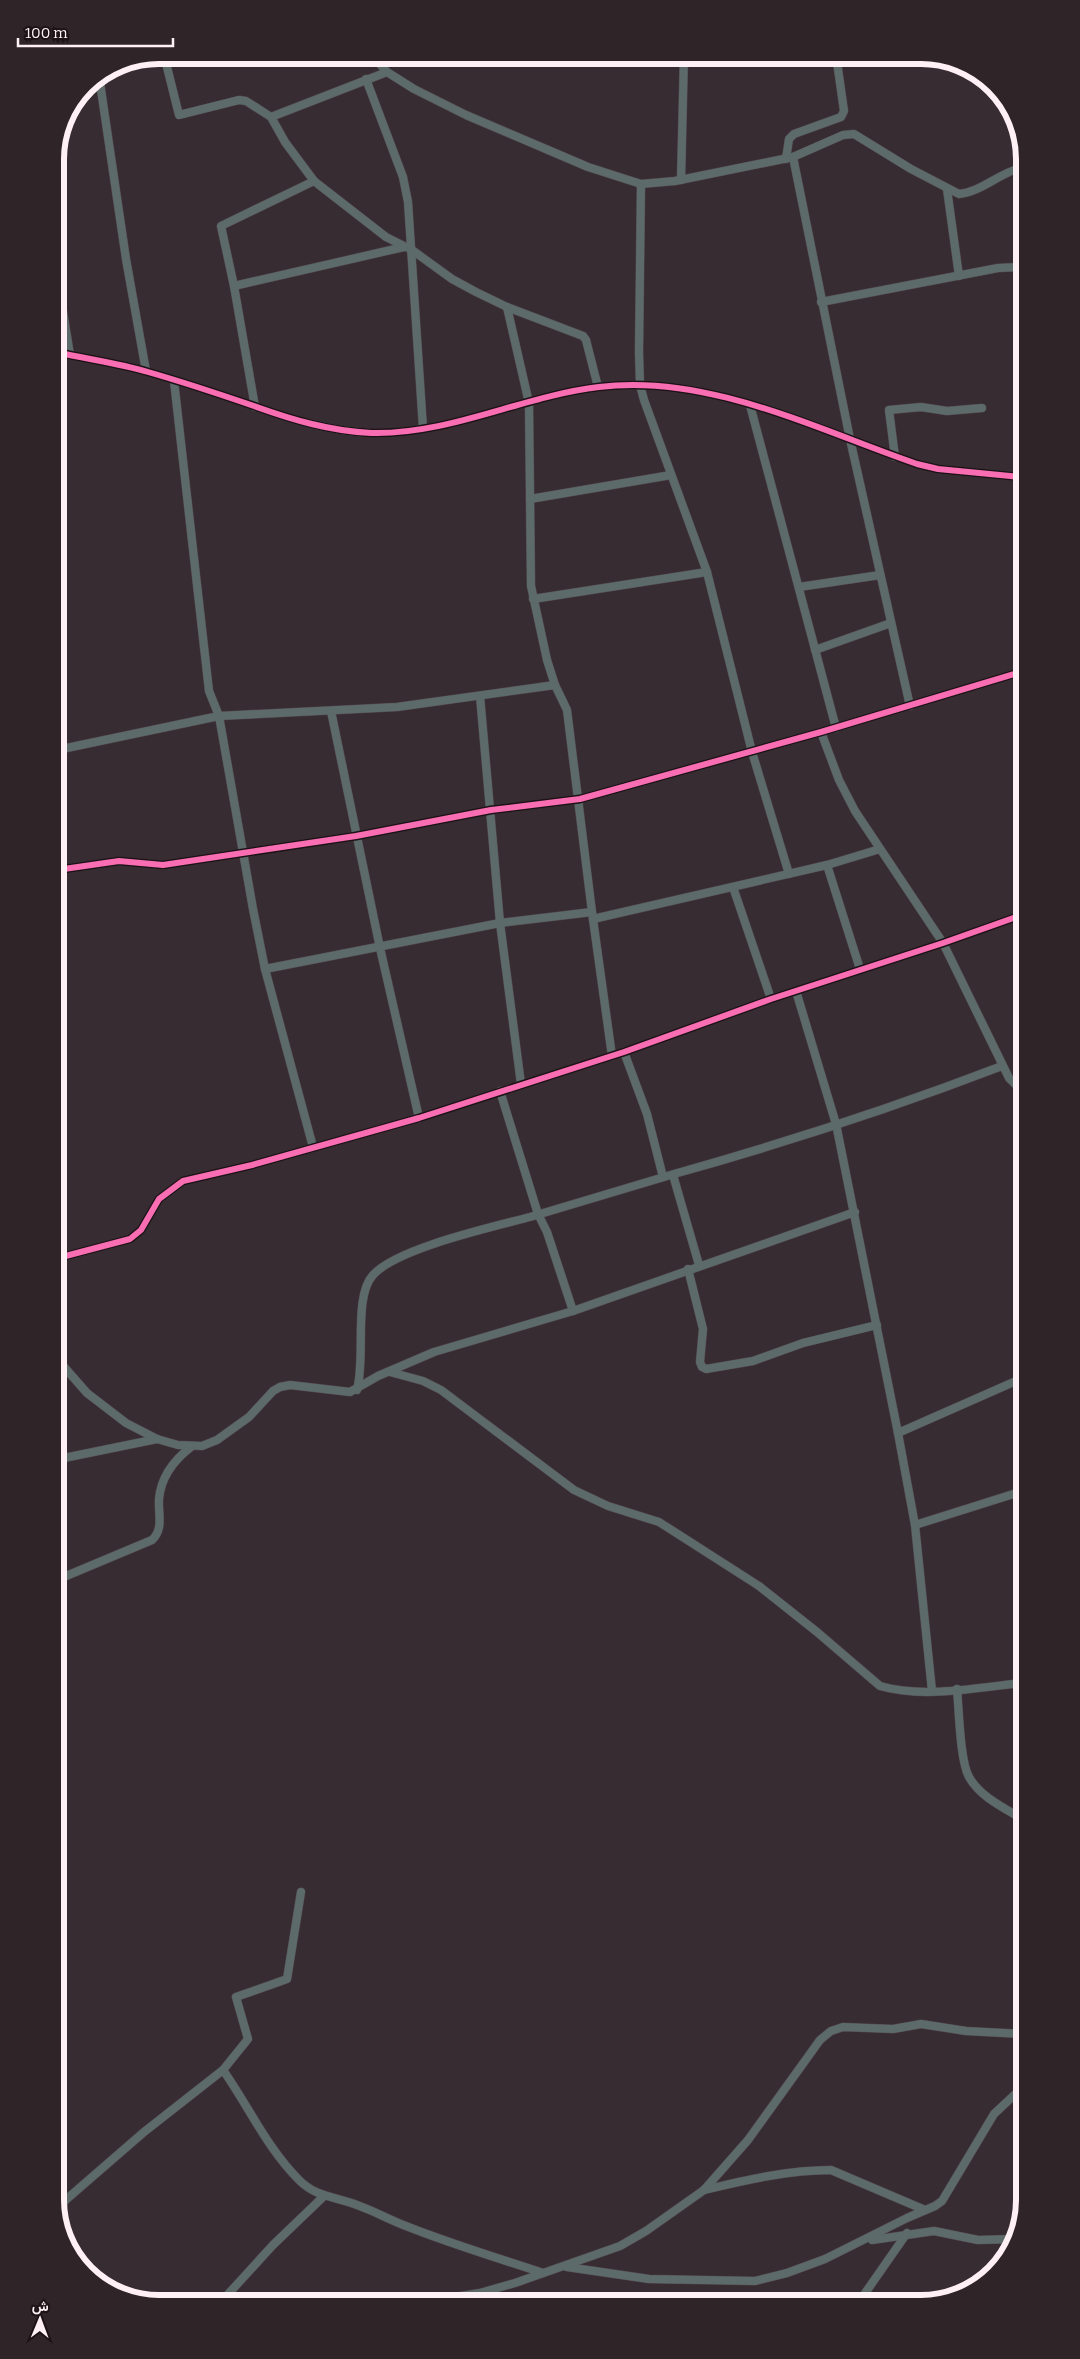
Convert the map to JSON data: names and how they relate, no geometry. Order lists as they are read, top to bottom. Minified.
{"scale_bar":"100 m","north":"top"}
